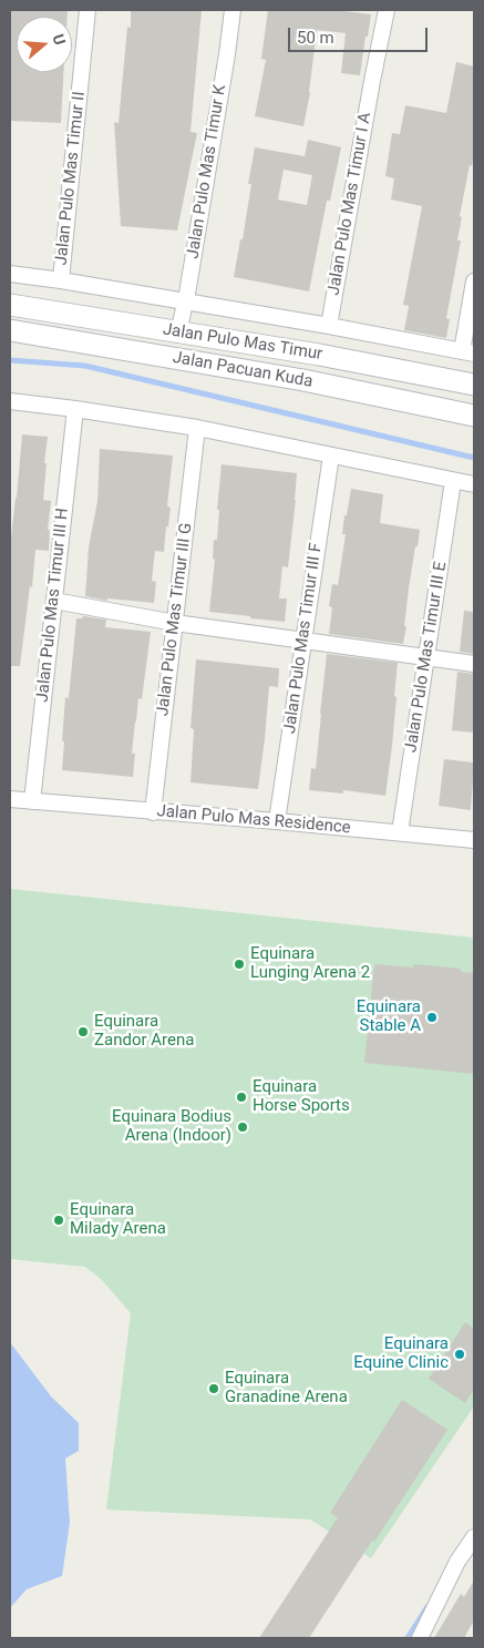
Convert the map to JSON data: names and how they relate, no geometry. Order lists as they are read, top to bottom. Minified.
{"streets":{"street":["Jalan Pulo Mas Timur K","Jalan Pulo Mas Timur II","Jalan Pulo Mas Timur I A","Jalan Pulo Mas Timur","Jalan Pacuan Kuda","Jalan Pulo Mas Timur III H","Jalan Pulo Mas Timur III G","Jalan Pulo Mas Timur III F","Jalan Pulo Mas Timur III E","Jalan Pulo Mas Residence"]},"crossings":[["Jalan Pulo Mas Timur K","Jalan Pulo Mas Timur"],["Jalan Pulo Mas Timur II","Jalan Pulo Mas Timur"],["Jalan Pulo Mas Timur I A","Jalan Pulo Mas Timur"],["Jalan Pulo Mas Timur III H","Jalan Pulo Mas Residence"],["Jalan Pulo Mas Timur III G","Jalan Pulo Mas Residence"],["Jalan Pulo Mas Timur III F","Jalan Pulo Mas Residence"],["Jalan Pulo Mas Timur III E","Jalan Pulo Mas Residence"]],"places":["Equinara Lunging Arena 2","Equinara Stable A","Equinara Zandor Arena","Equinara Horse Sports","Equinara Bodius Arena (Indoor)","Equinara Milady Arena","Equinara Equine Clinic","Equinara Granadine Arena"],"scale_bar":"50 m","north":"right"}
